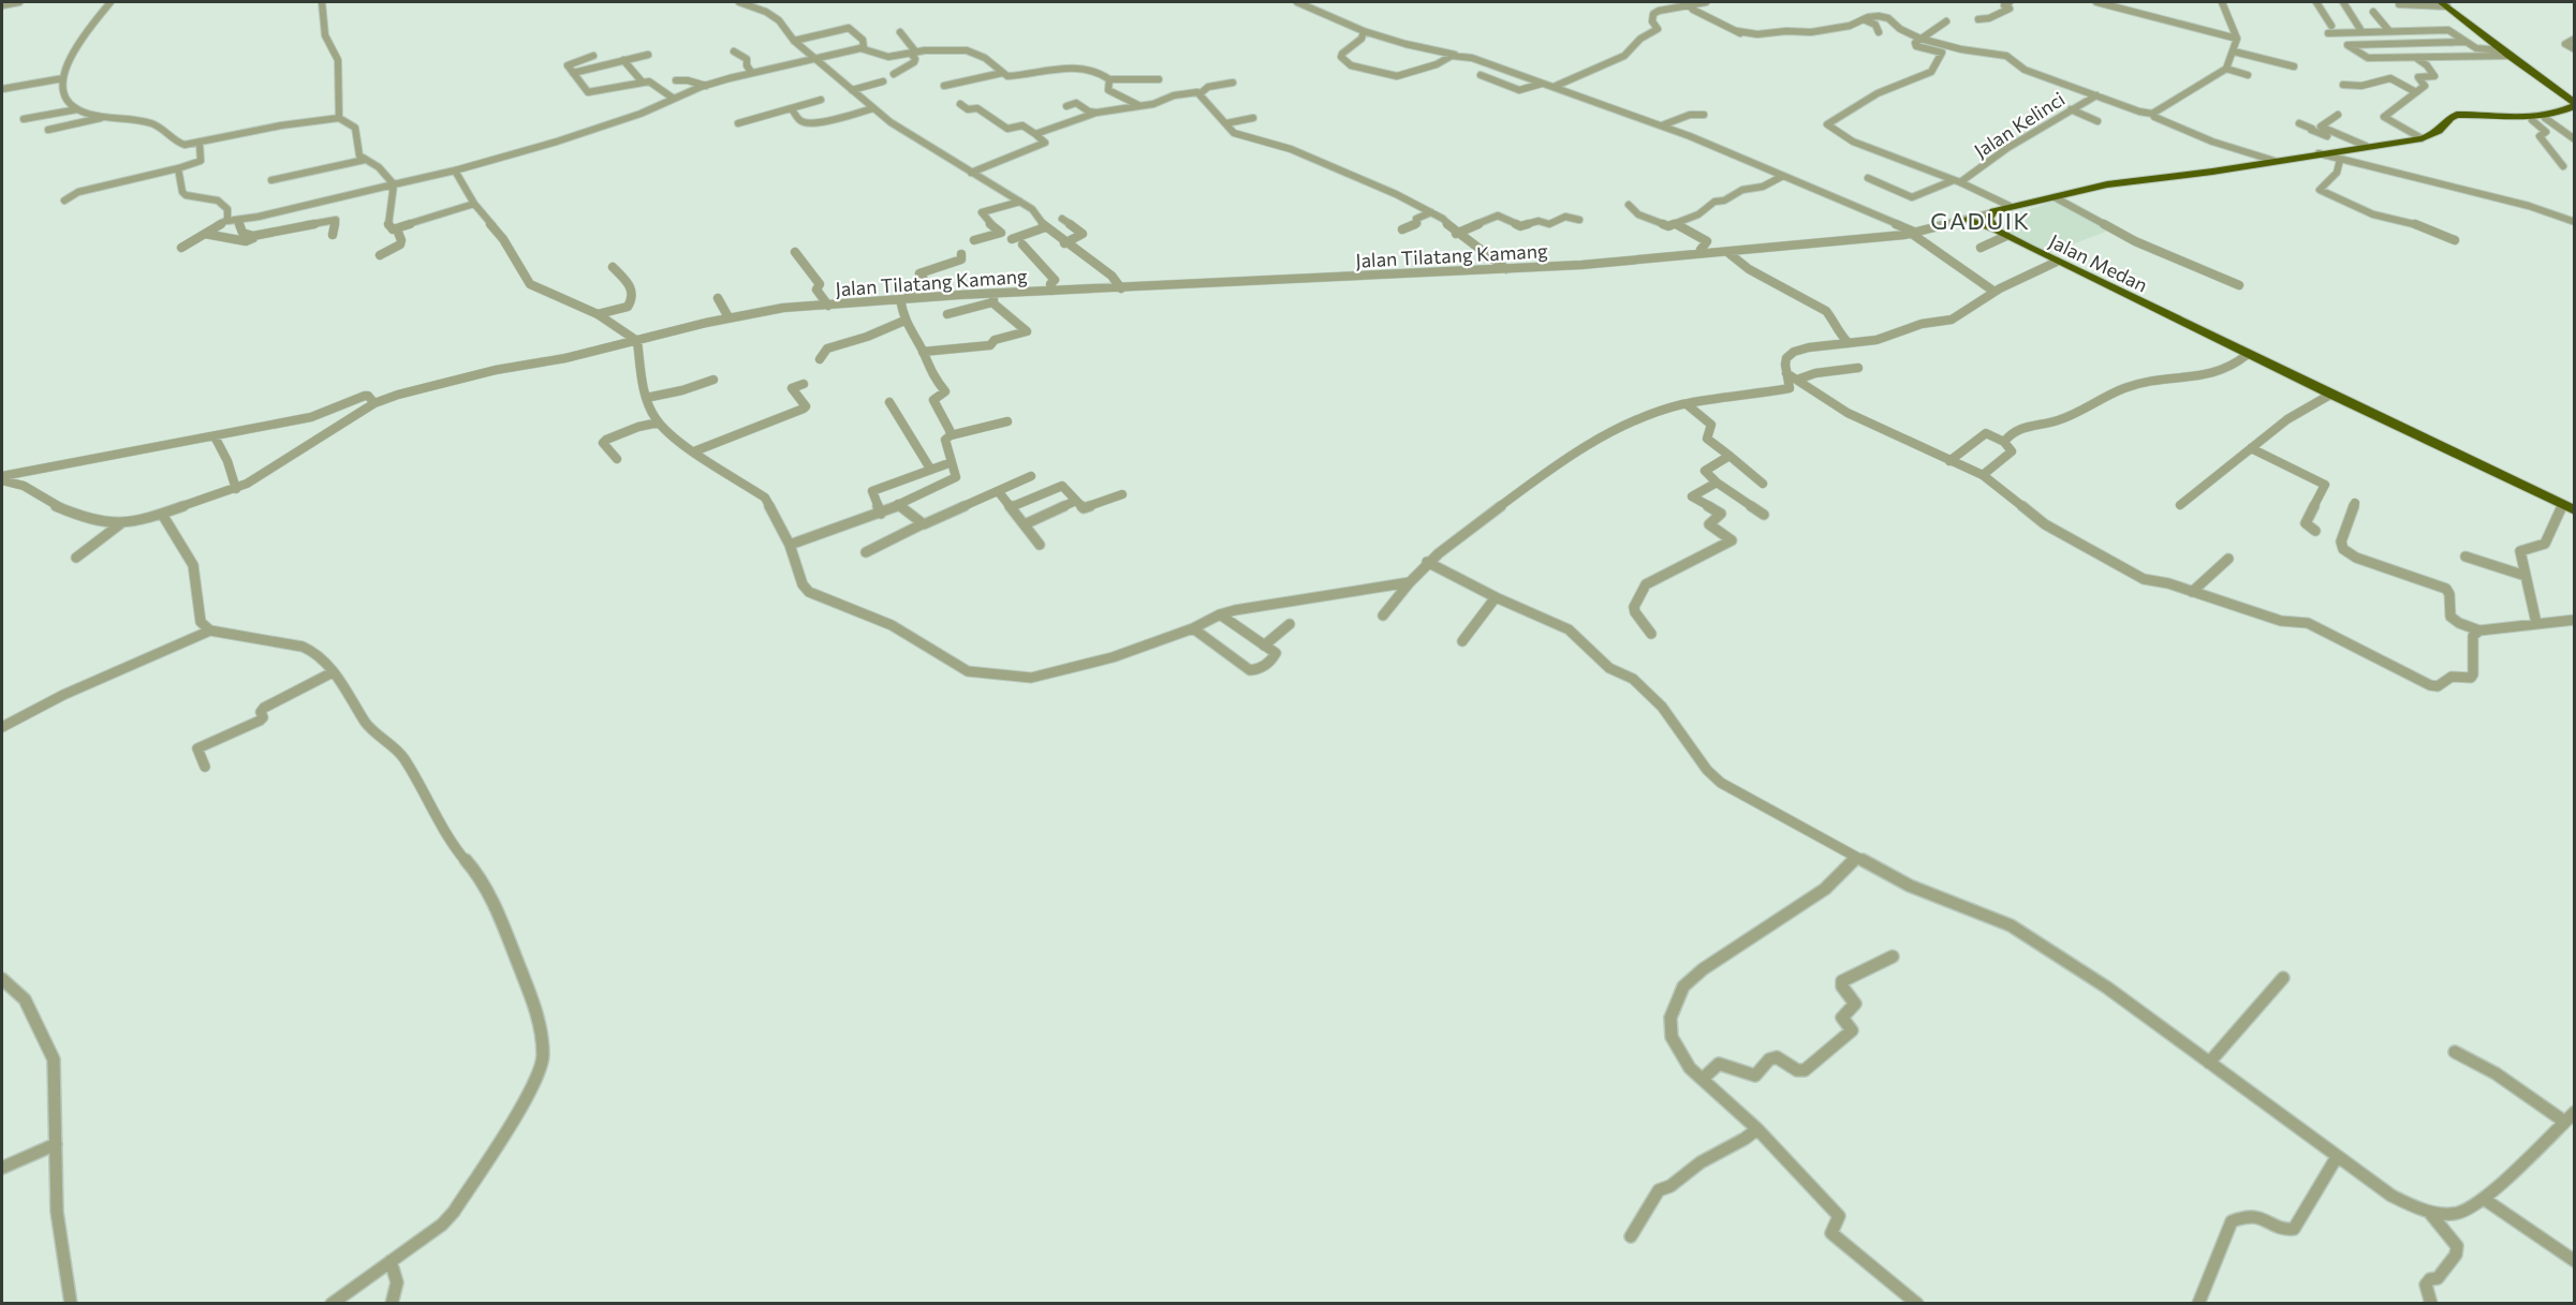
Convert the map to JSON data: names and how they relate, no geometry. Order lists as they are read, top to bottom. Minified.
{"streets":{"highway":["Jalan Medan"],"street":["Jalan Kelinci","Jalan Tilatang Kamang"]},"crossings":[["Jalan Tilatang Kamang","Jalan Medan"]],"districts":["GADUIK"]}
